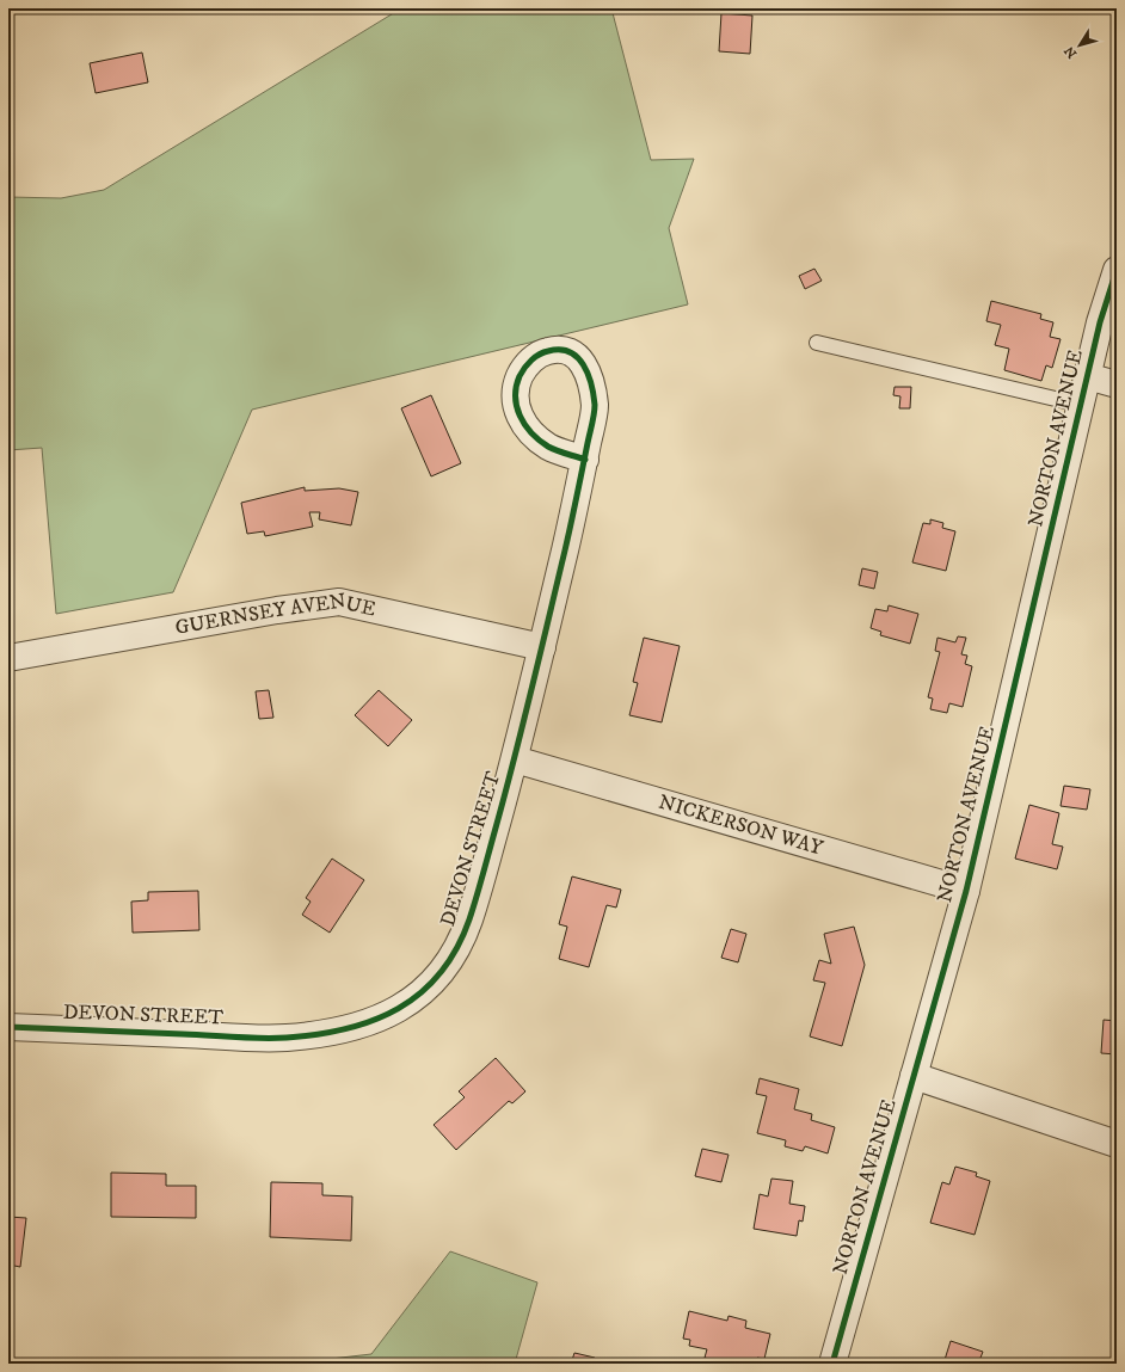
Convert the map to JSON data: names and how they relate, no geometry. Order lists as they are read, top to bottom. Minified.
{"streets":{"street":["NORTON AVENUE","GUERNSEY AVENUE","NICKERSON WAY","DEVON STREET"]},"crossings":[["NORTON AVENUE","NICKERSON WAY"],["GUERNSEY AVENUE","DEVON STREET"],["NICKERSON WAY","DEVON STREET"]],"north":"bottom left"}
